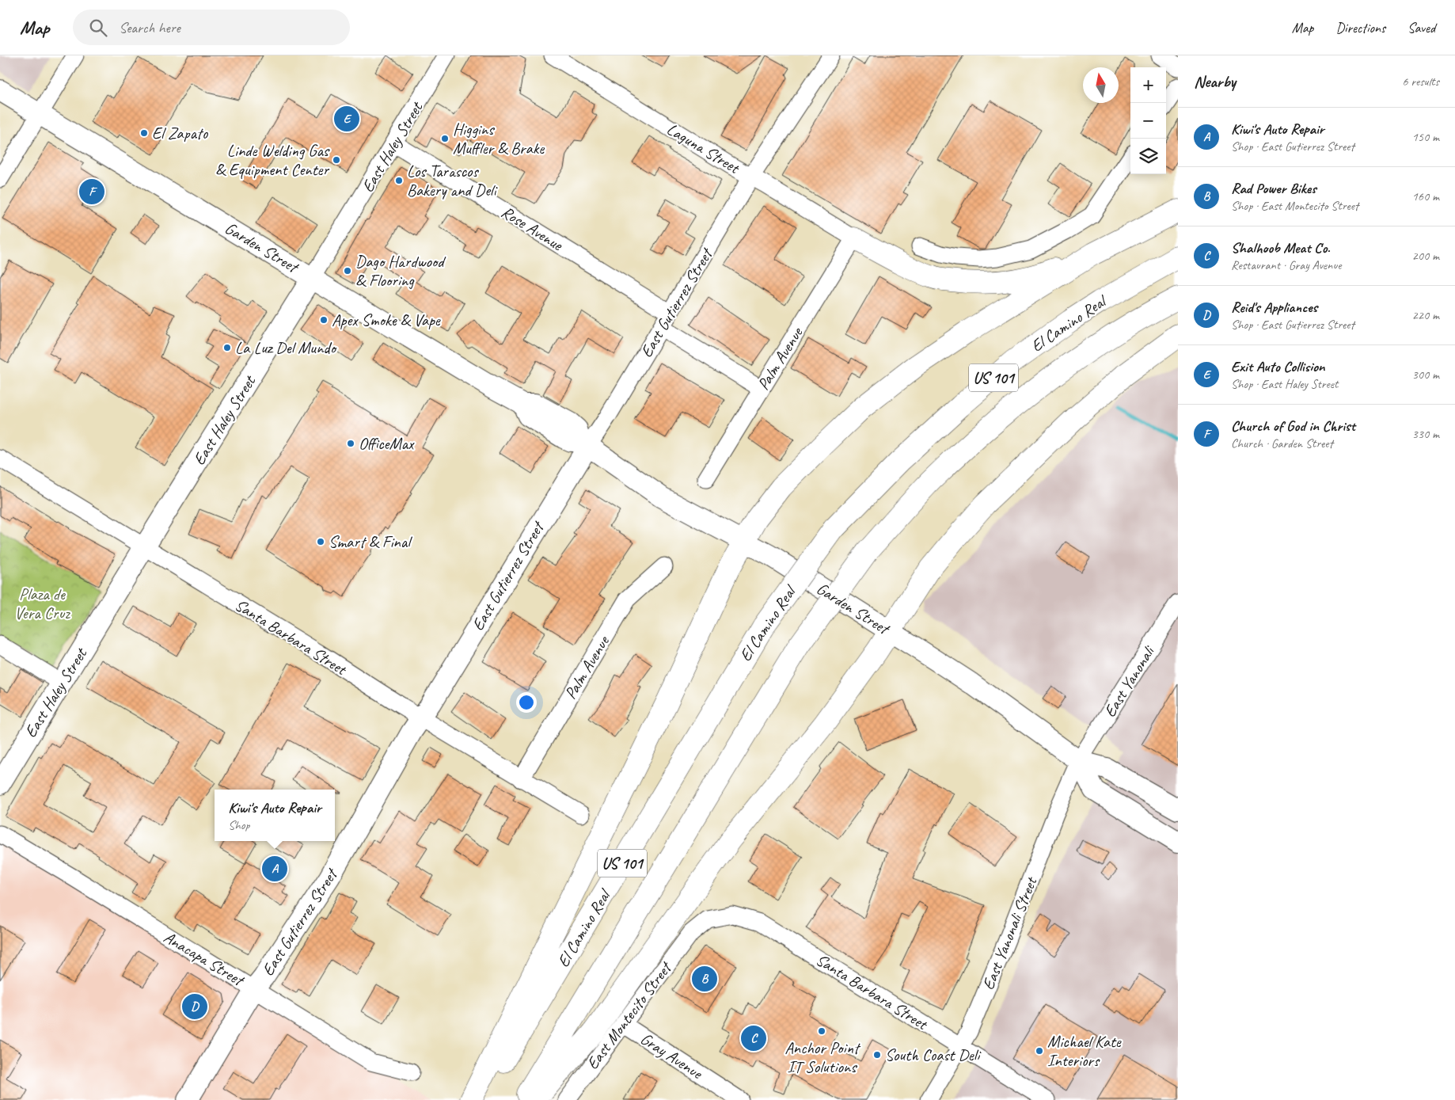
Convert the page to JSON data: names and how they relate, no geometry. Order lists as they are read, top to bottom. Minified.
{"streets":{"highway":["El Camino Real","US 101"],"main road":["East Haley Street","Garden Street","East Gutierrez Street"],"street":["Laguna Street","Rose Avenue","Palm Avenue","Santa Barbara Street","East Yanonali","East Yanonali Street","Anacapa Street","East Montecito Street","Gray Avenue"]},"crossings":[["East Haley Street","Rose Avenue"],["East Haley Street","Garden Street"],["East Haley Street","Santa Barbara Street"],["Laguna Street","East Gutierrez Street"],["Laguna Street","Palm Avenue"],["Rose Avenue","East Gutierrez Street"],["Garden Street","East Gutierrez Street"],["Garden Street","East Yanonali"],["Garden Street","East Yanonali Street"],["East Gutierrez Street","Santa Barbara Street"],["East Gutierrez Street","Anacapa Street"],["Palm Avenue","Santa Barbara Street"],["Santa Barbara Street","East Yanonali Street"],["Santa Barbara Street","East Montecito Street"],["East Yanonali","East Yanonali Street"],["East Montecito Street","Gray Avenue"]],"parks":["Plaza de Vera Cruz"],"places":["El Zapato","Higgins Muffler & Brake","Linde Welding Gas & Equipment Center","Los Tarascos Bakery and Deli","Dago Hardwood & Flooring","Apex Smoke & Vape","La Luz Del Mundo","OfficeMax","Smart & Final","Anchor Point IT Solutions","Michael Kate Interiors","South Coast Deli"],"north":"top","page":{"header":"Map","search":"Search here","nav":["Map","Directions","Saved"],"heading":["Nearby","6 results"],"map_buttons":["+","−"],"pins":["E","F","A","B","D","C"],"list":[{"mark":"A","name":"Kiwi's Auto Repair","note":"Shop · East Gutierrez Street","value":"150 m"},{"mark":"B","name":"Rad Power Bikes","note":"Shop · East Montecito Street","value":"160 m"},{"mark":"C","name":"Shalhoob Meat Co.","note":"Restaurant · Gray Avenue","value":"200 m"},{"mark":"D","name":"Reid's Appliances","note":"Shop · East Gutierrez Street","value":"220 m"},{"mark":"E","name":"Exit Auto Collision","note":"Shop · East Haley Street","value":"300 m"},{"mark":"F","name":"Church of God in Christ","note":"Church · Garden Street","value":"330 m"}],"popup":["Kiwi's Auto Repair","Shop"]}}
